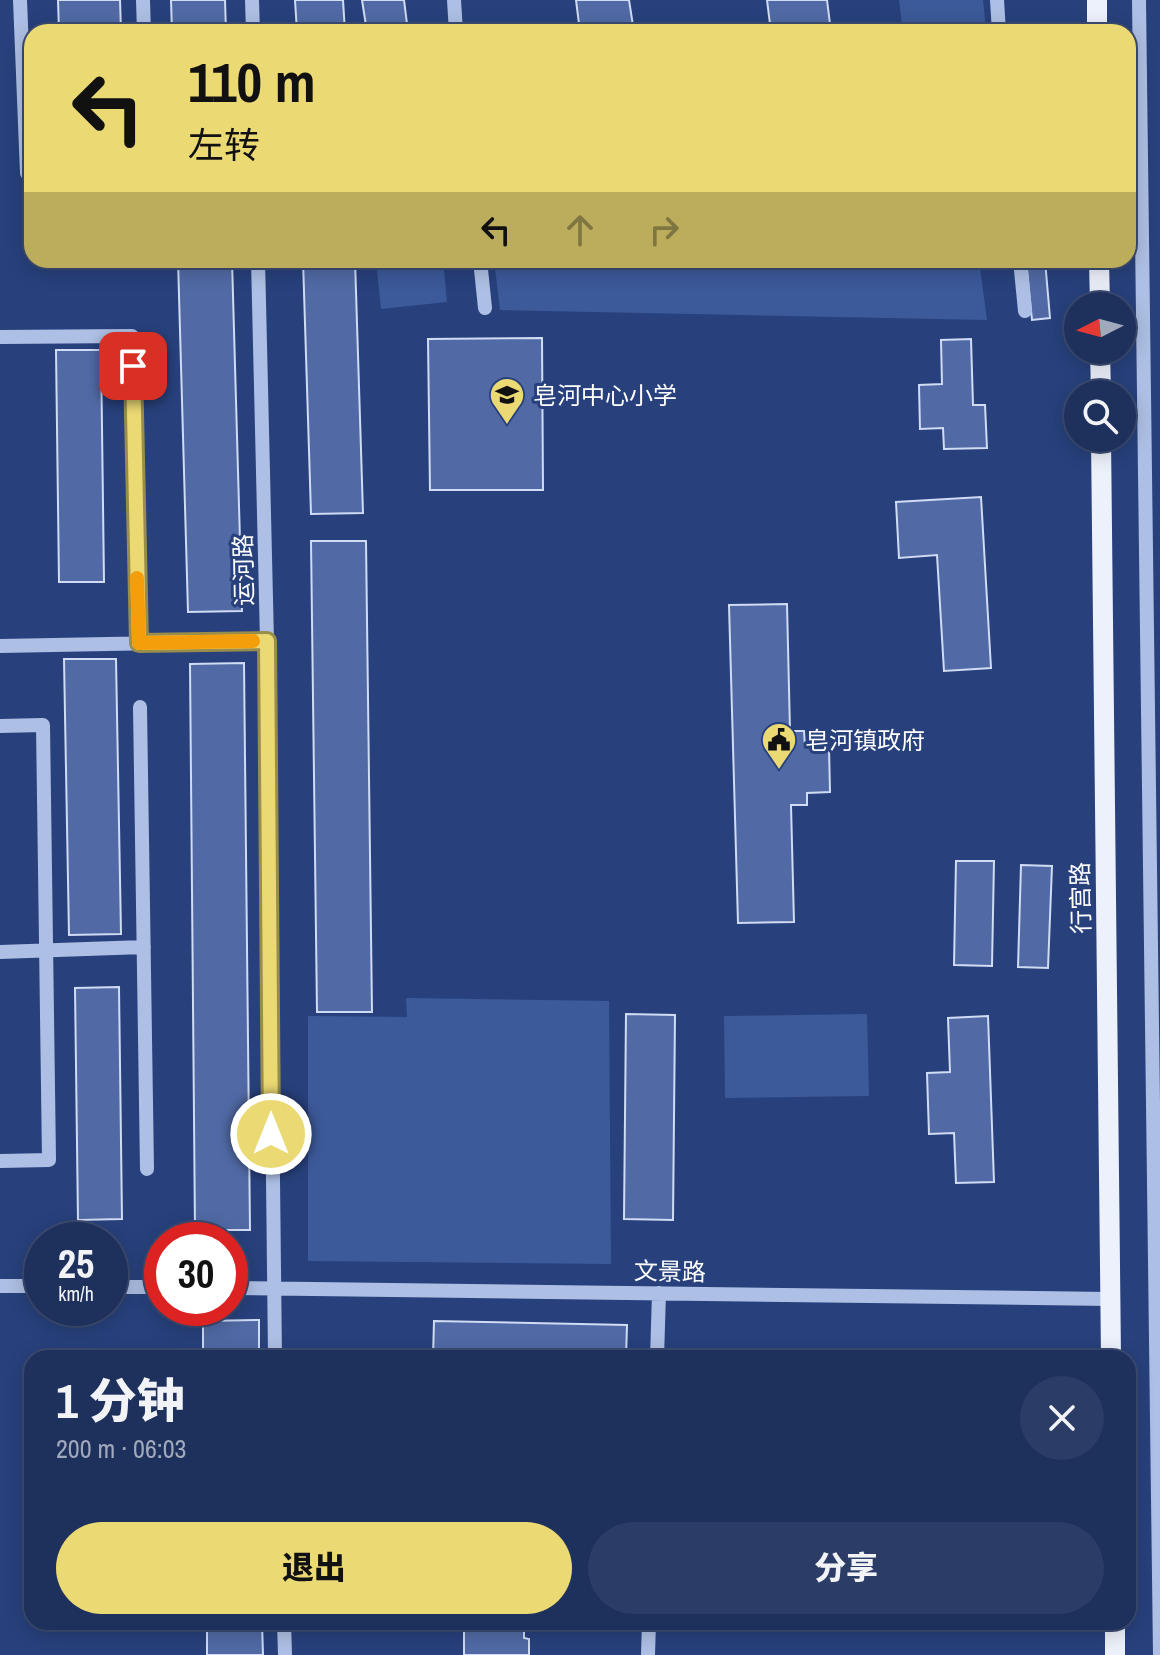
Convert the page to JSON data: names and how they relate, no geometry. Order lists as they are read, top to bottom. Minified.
{"streets":{"main road":["行宫路"],"street":["运河路","文景路"]},"crossings":[["运河路","文景路"],["行宫路","文景路"]],"places":{"school or university":["皂河中心小学"],"public building":["皂河镇政府"]},"north":"left","page":{"turn":["110 m","左转"],"speed":"25 km/h","limit":"30","heading":["1 分钟","200 m · 06:03"],"buttons":["退出","分享"]}}
